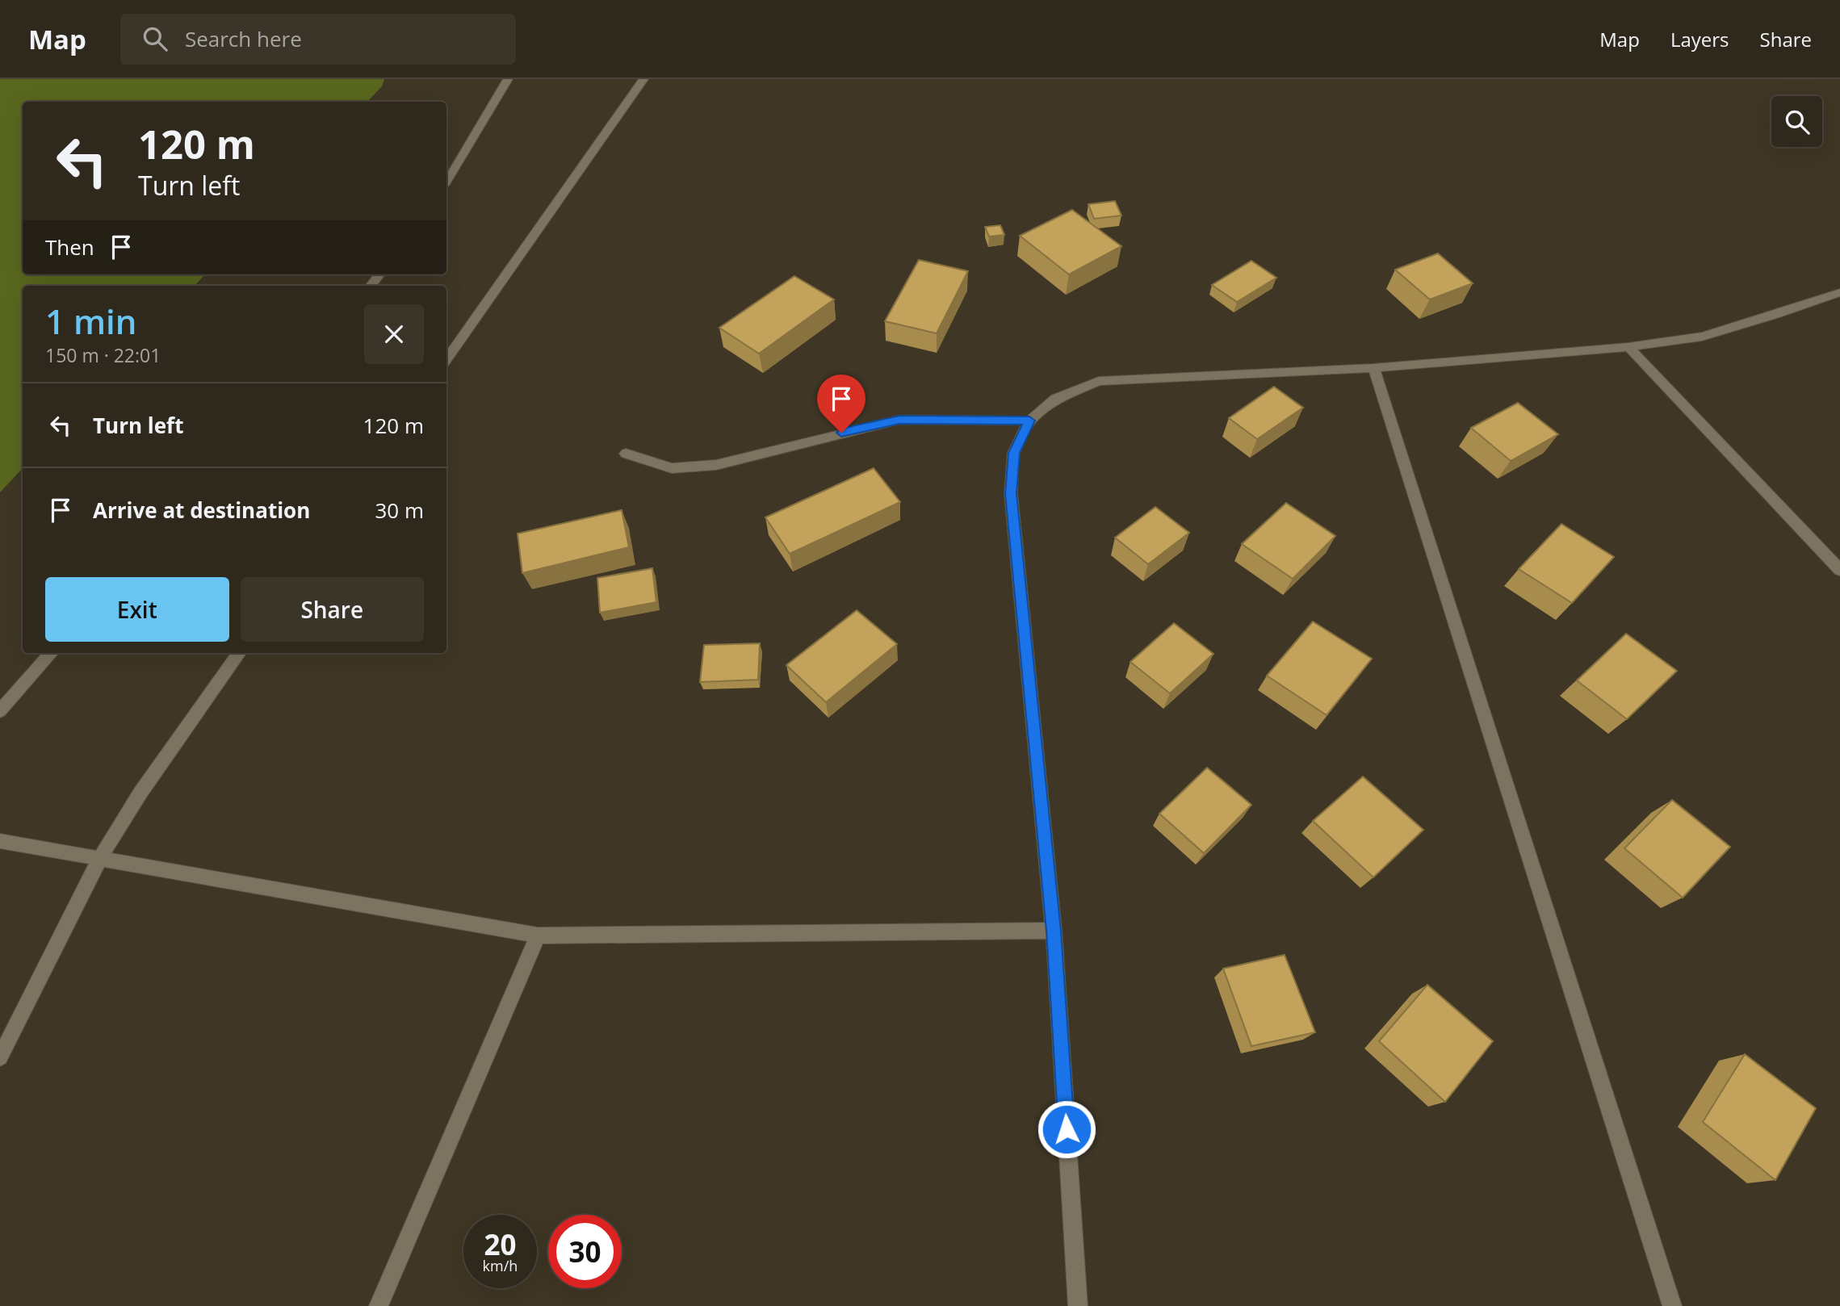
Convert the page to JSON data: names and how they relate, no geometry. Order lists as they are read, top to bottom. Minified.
{"page":{"header":"Map","search":"Search here","nav":["Map","Layers","Share"],"turn":["120 m","Turn left"],"then":"Then","heading":["1 min","150 m · 22:01"],"list":[{"name":"Turn left","value":"120 m"},{"name":"Arrive at destination","value":"30 m"}],"buttons":["Exit","Share"],"speed":"20 km/h","limit":"30"}}
